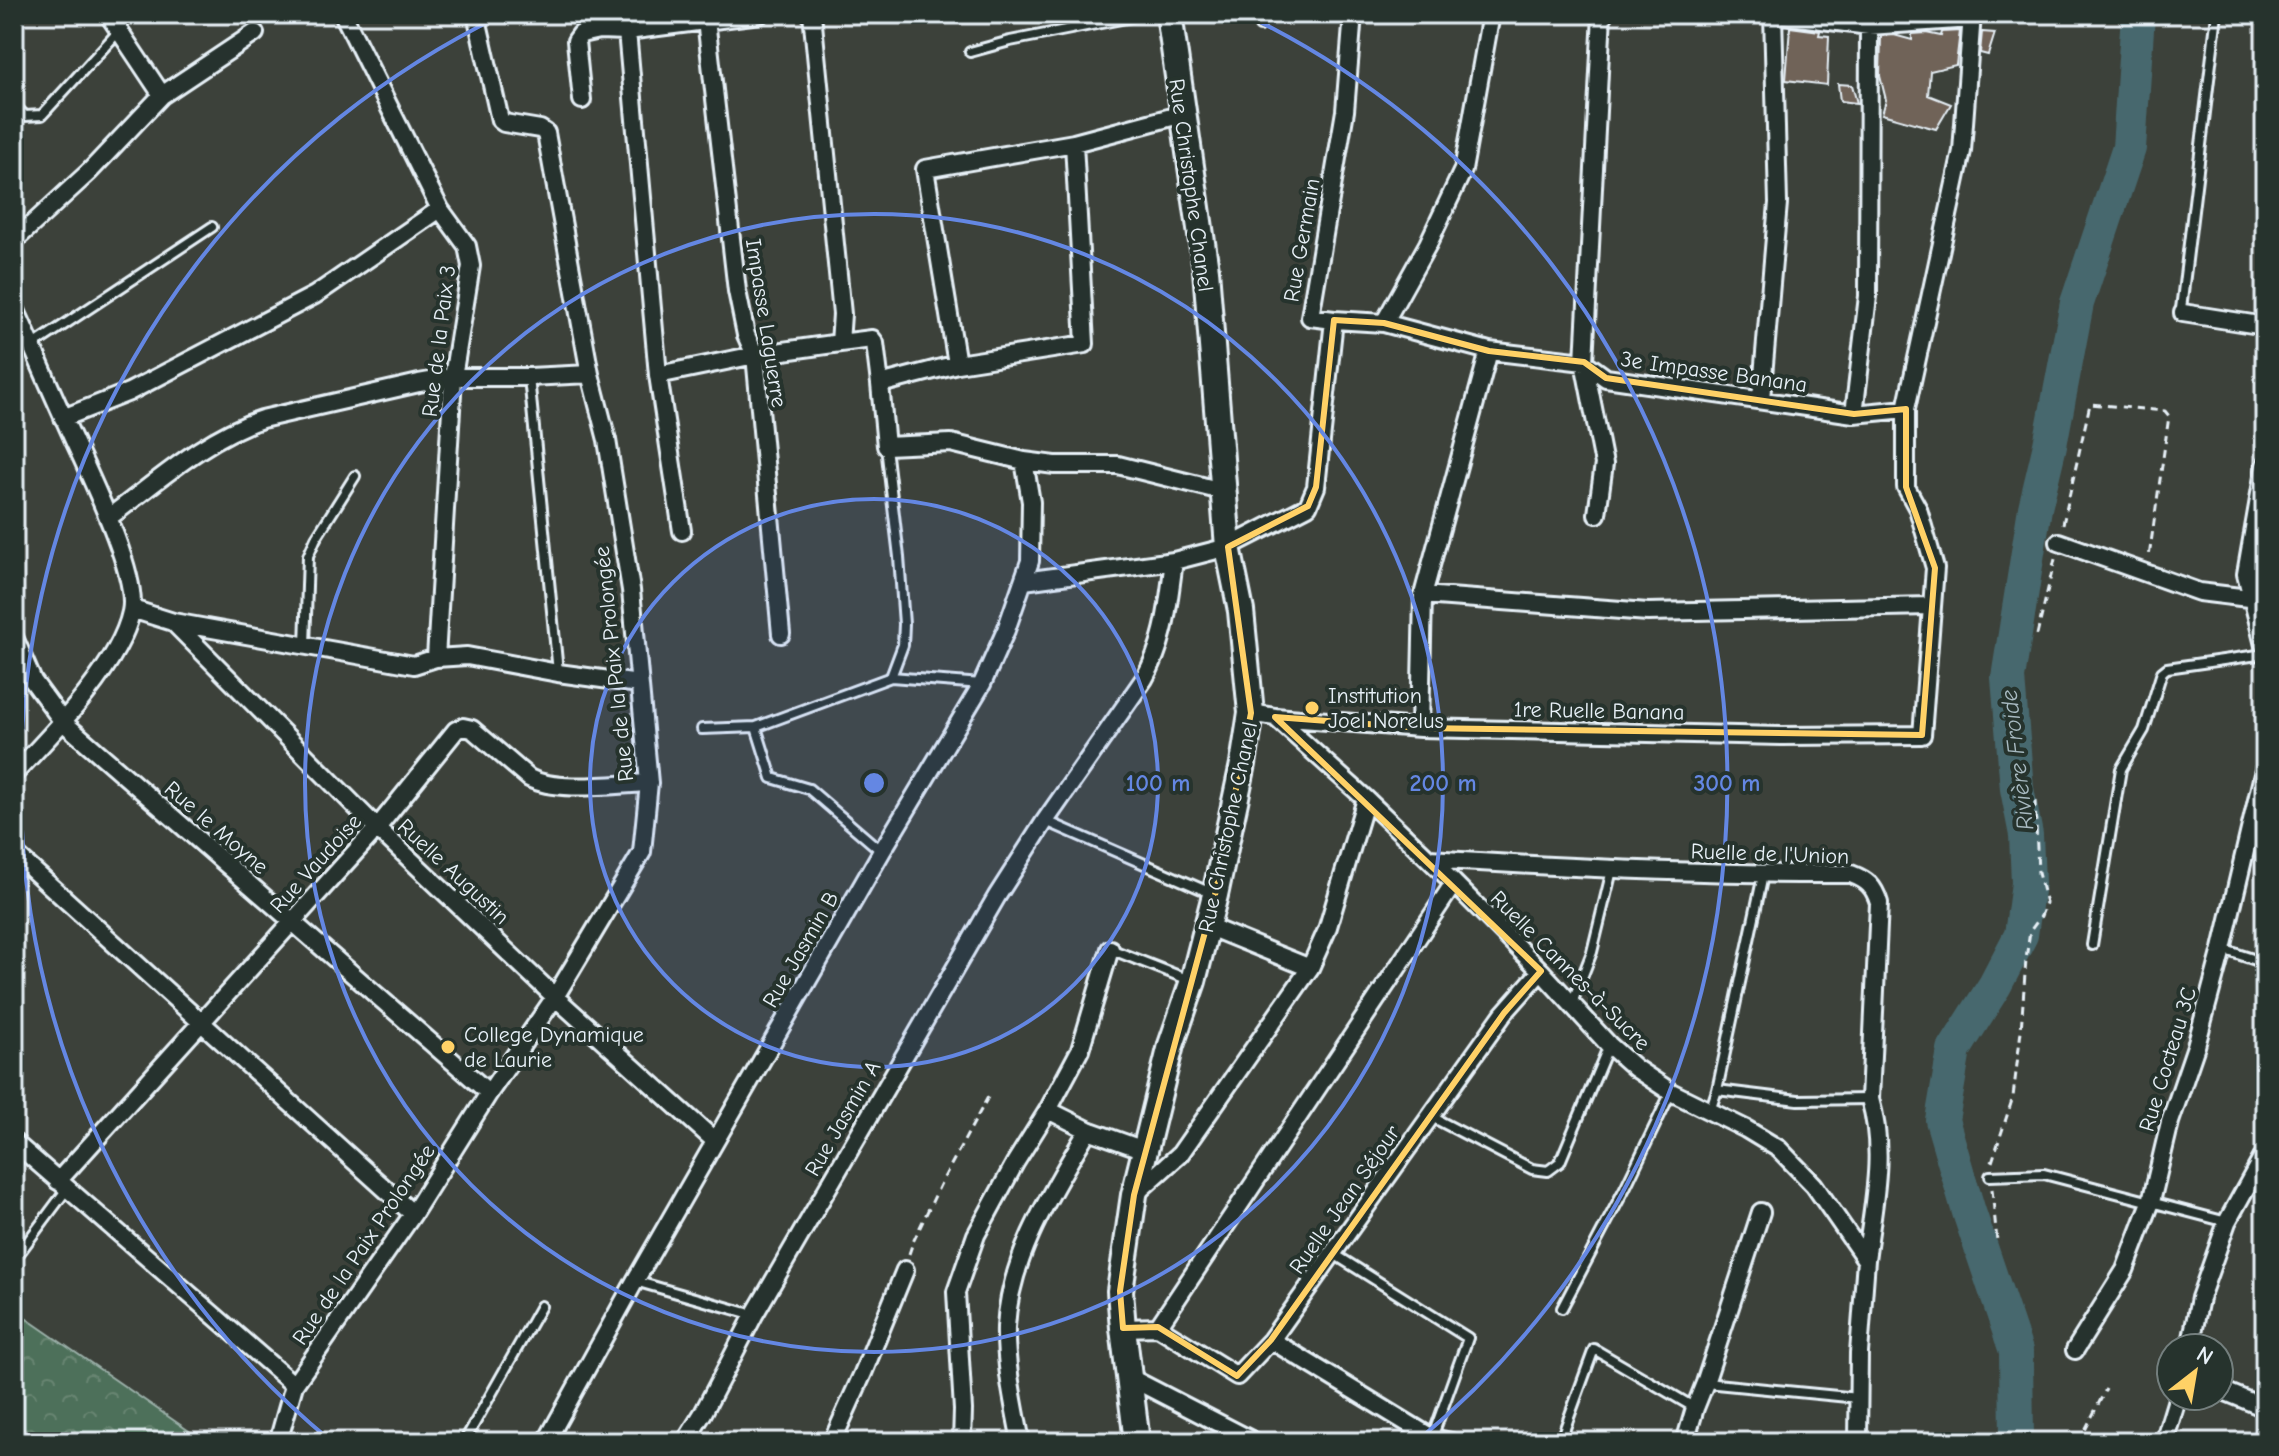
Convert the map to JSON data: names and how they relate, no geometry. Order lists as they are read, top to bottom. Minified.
{"streets":{"street":["Rue Christophe Chanel","Rue Germain","Impasse Laguerre","Rue de la Paix 3","3e Impasse Banana","Rue de la Paix Prolongée","1re Ruelle Banana","Rue le Moyne","Ruelle de l'Union","Rue Vaudoise","Ruelle Augustin","Rue Jasmin B","Ruelle Cannes-à-Sucre","Rue Cocteau 3C","Rue Jasmin A","Ruelle Jean Séjour"]},"crossings":[["Rue Christophe Chanel","1re Ruelle Banana"],["Rue Christophe Chanel","Ruelle Cannes-à-Sucre"],["Rue Germain","3e Impasse Banana"],["Rue de la Paix Prolongée","Rue le Moyne"],["Rue de la Paix Prolongée","Rue Vaudoise"],["Rue de la Paix Prolongée","Ruelle Augustin"],["1re Ruelle Banana","Ruelle Cannes-à-Sucre"],["Rue le Moyne","Rue Vaudoise"],["Ruelle de l'Union","Ruelle Cannes-à-Sucre"],["Rue Vaudoise","Ruelle Augustin"],["Ruelle Augustin","Rue Jasmin B"],["Ruelle Cannes-à-Sucre","Ruelle Jean Séjour"]],"water":["Rivière Froide"],"places":["Institution Joel Norelus","College Dynamique de Laurie"],"north":"top right","rings":["100 m","200 m","300 m"]}
